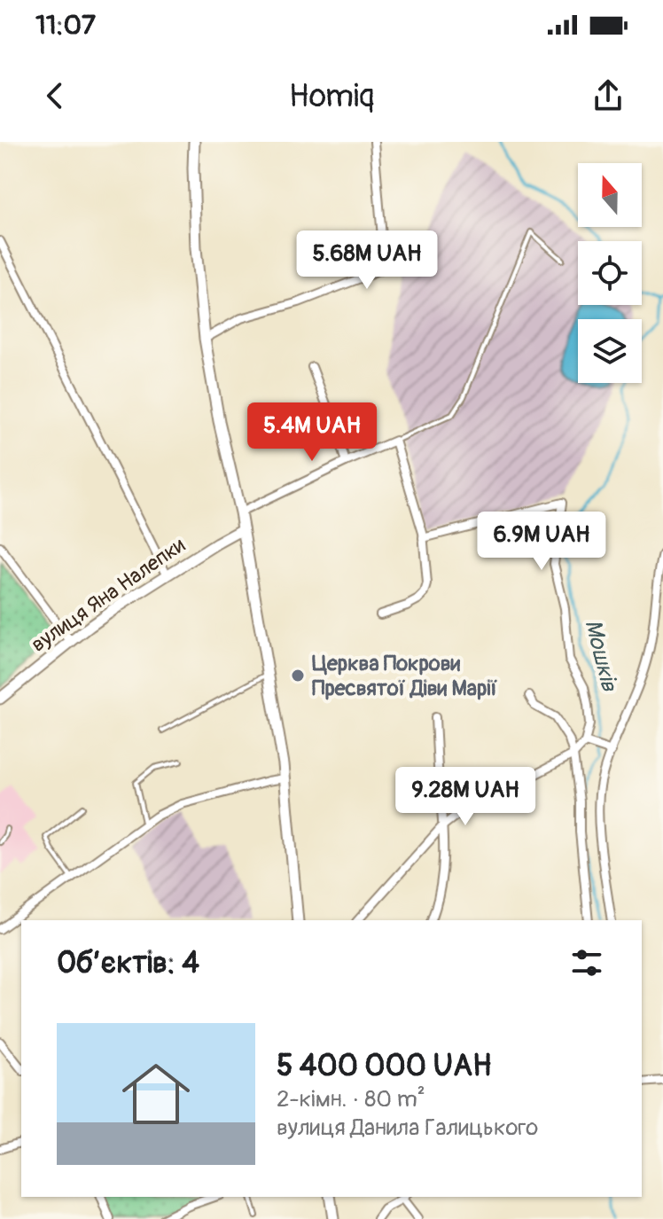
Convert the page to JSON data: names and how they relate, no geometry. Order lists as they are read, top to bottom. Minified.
{"streets":{"street":["вулиця Яна Налепки"]},"water":["Мошків"],"places":["Церква Покрови Пресвятої Діви Марії"],"north":"top","page":{"status":"11:07","header":"Homiq","price":["5.68M UAH","5.4M UAH","6.9M UAH","9.28M UAH"],"heading":"Об’єктів: 4","list":[{"name":"5 400 000 UAH","note":"2-кімн. · 80 m² · вулиця Данила Галицького"}]}}
